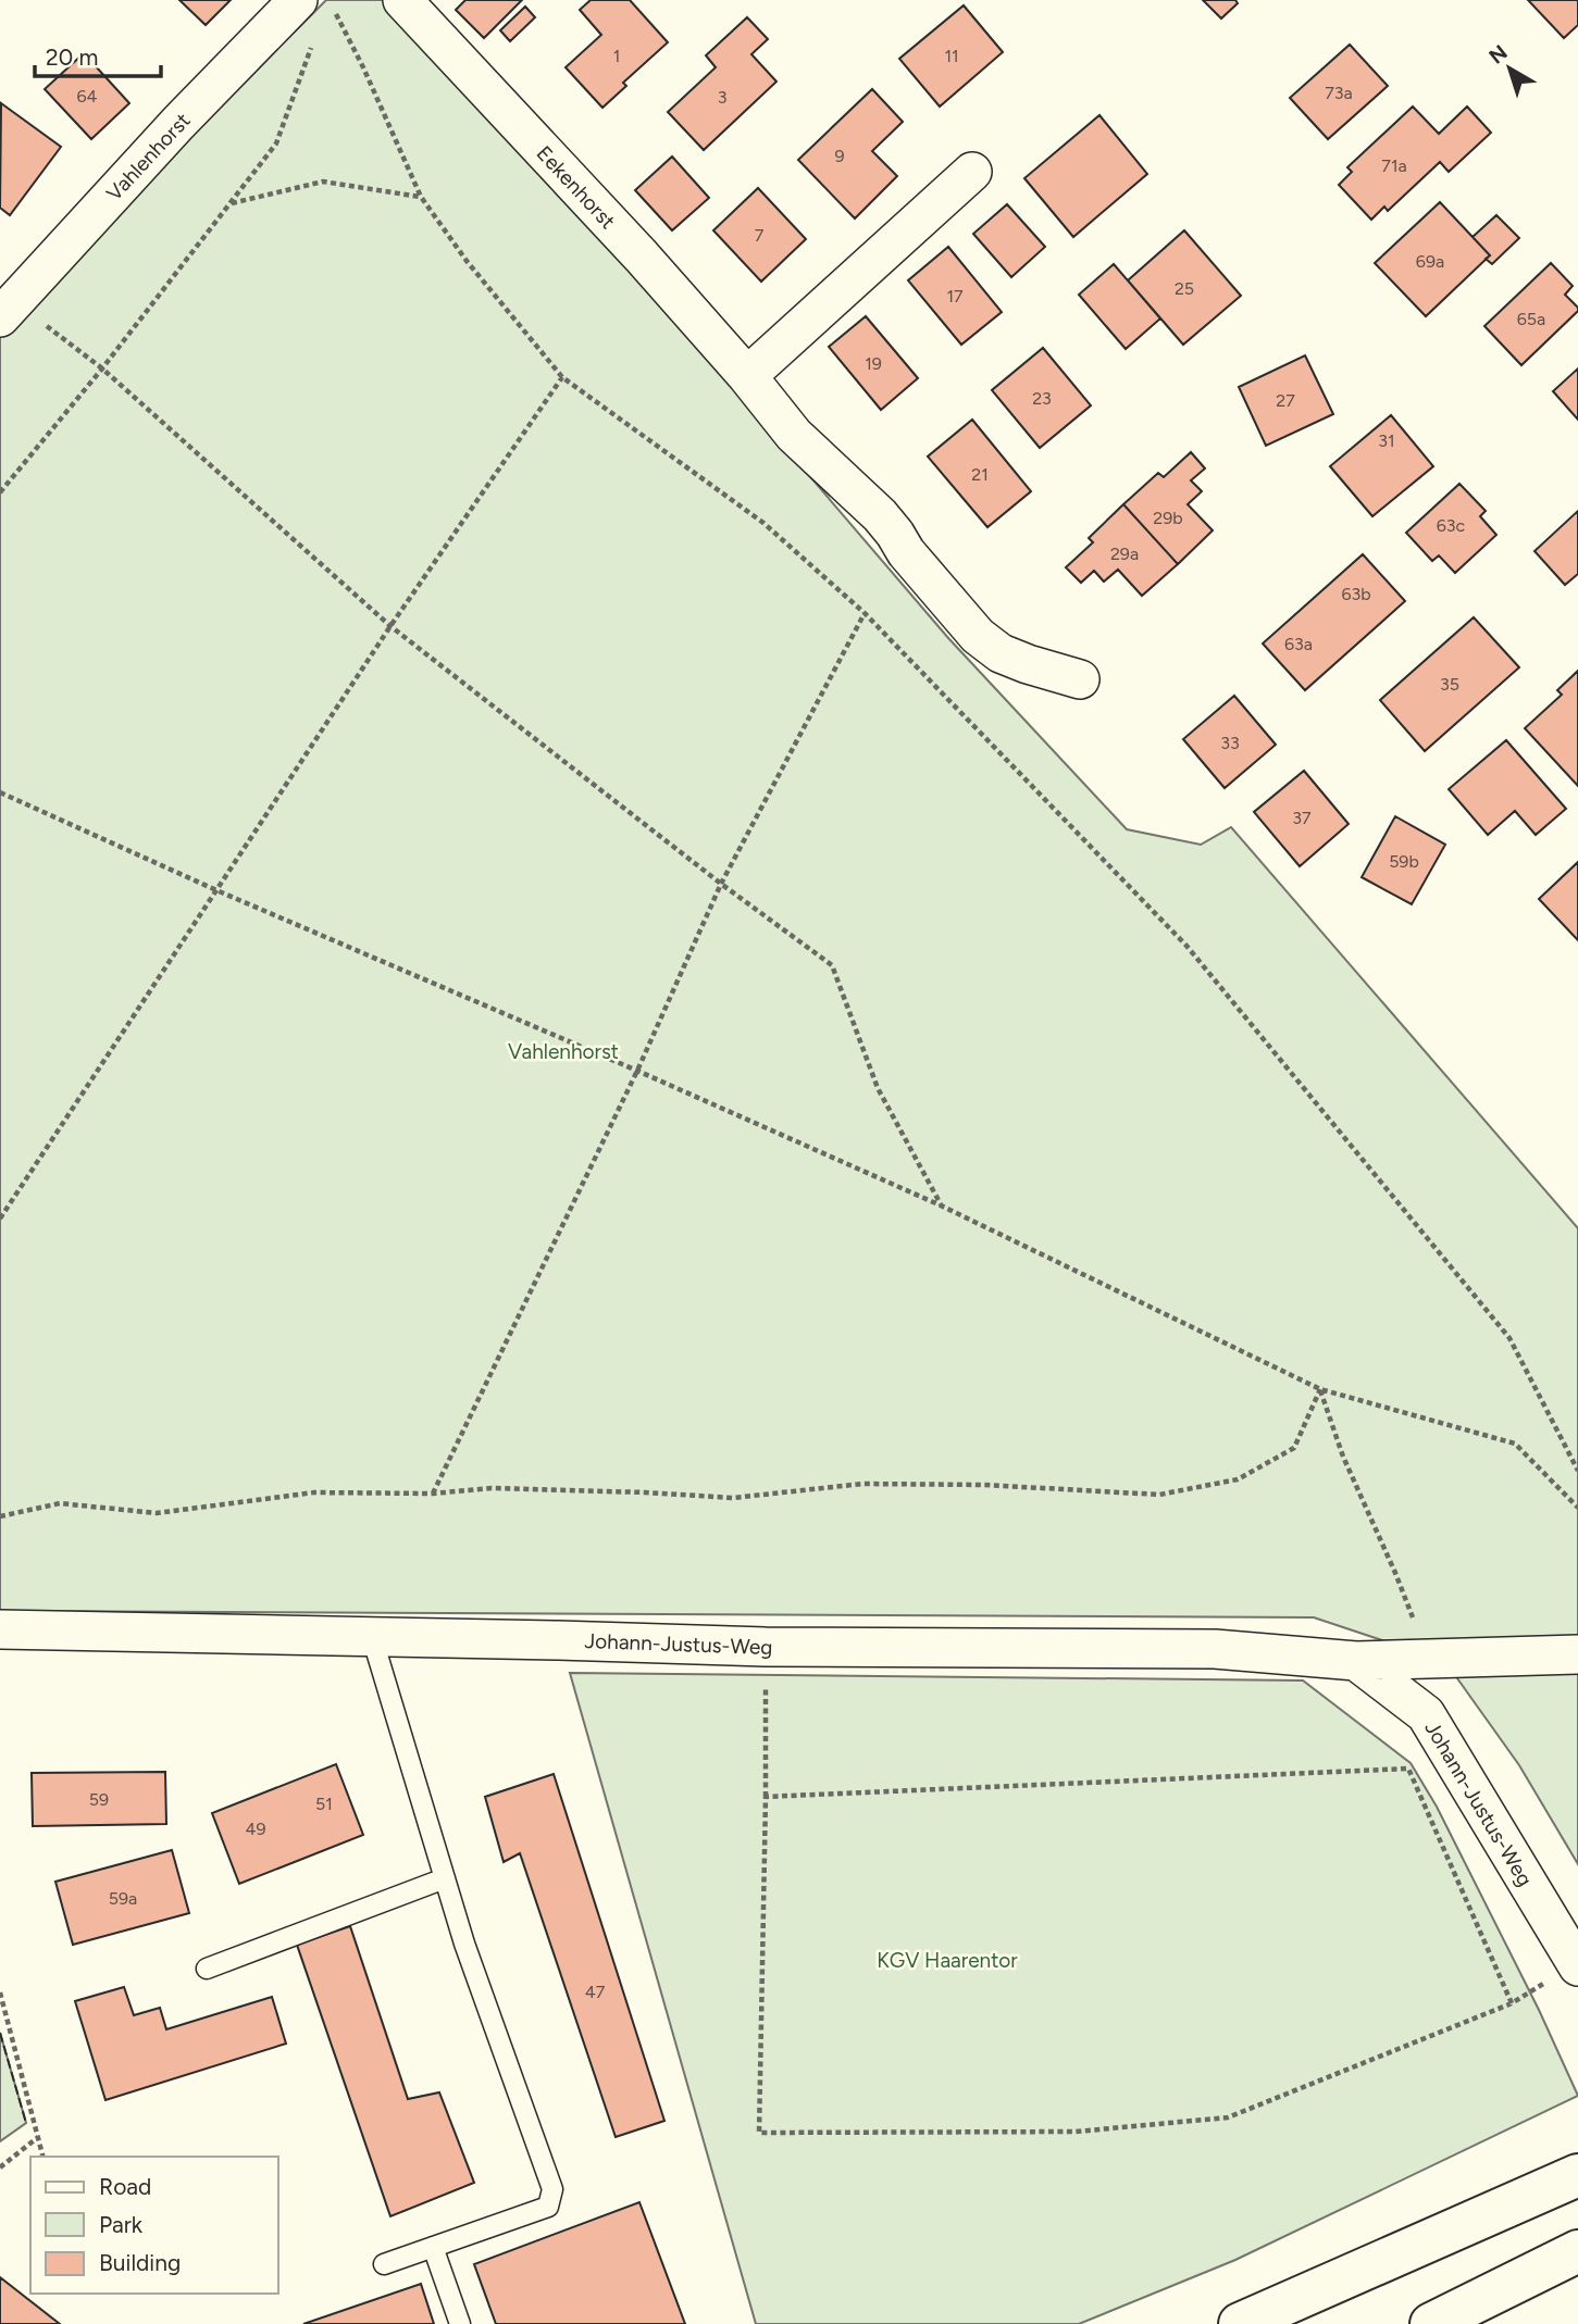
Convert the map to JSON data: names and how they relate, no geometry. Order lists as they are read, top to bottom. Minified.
{"streets":{"street":["Vahlenhorst","Eekenhorst","Johann-Justus-Weg"]},"parks":["Vahlenhorst","KGV Haarentor"],"house_numbers":["1","11","73a","64","3","9","71a","7","69a","25","17","65a","19","23","27","31","21","29b","63c","29a","63b","63a","35","33","37","59b","59","51","49","59a","47"],"legend":["Road","Park","Building"],"scale_bar":"20 m","north":"top left"}
